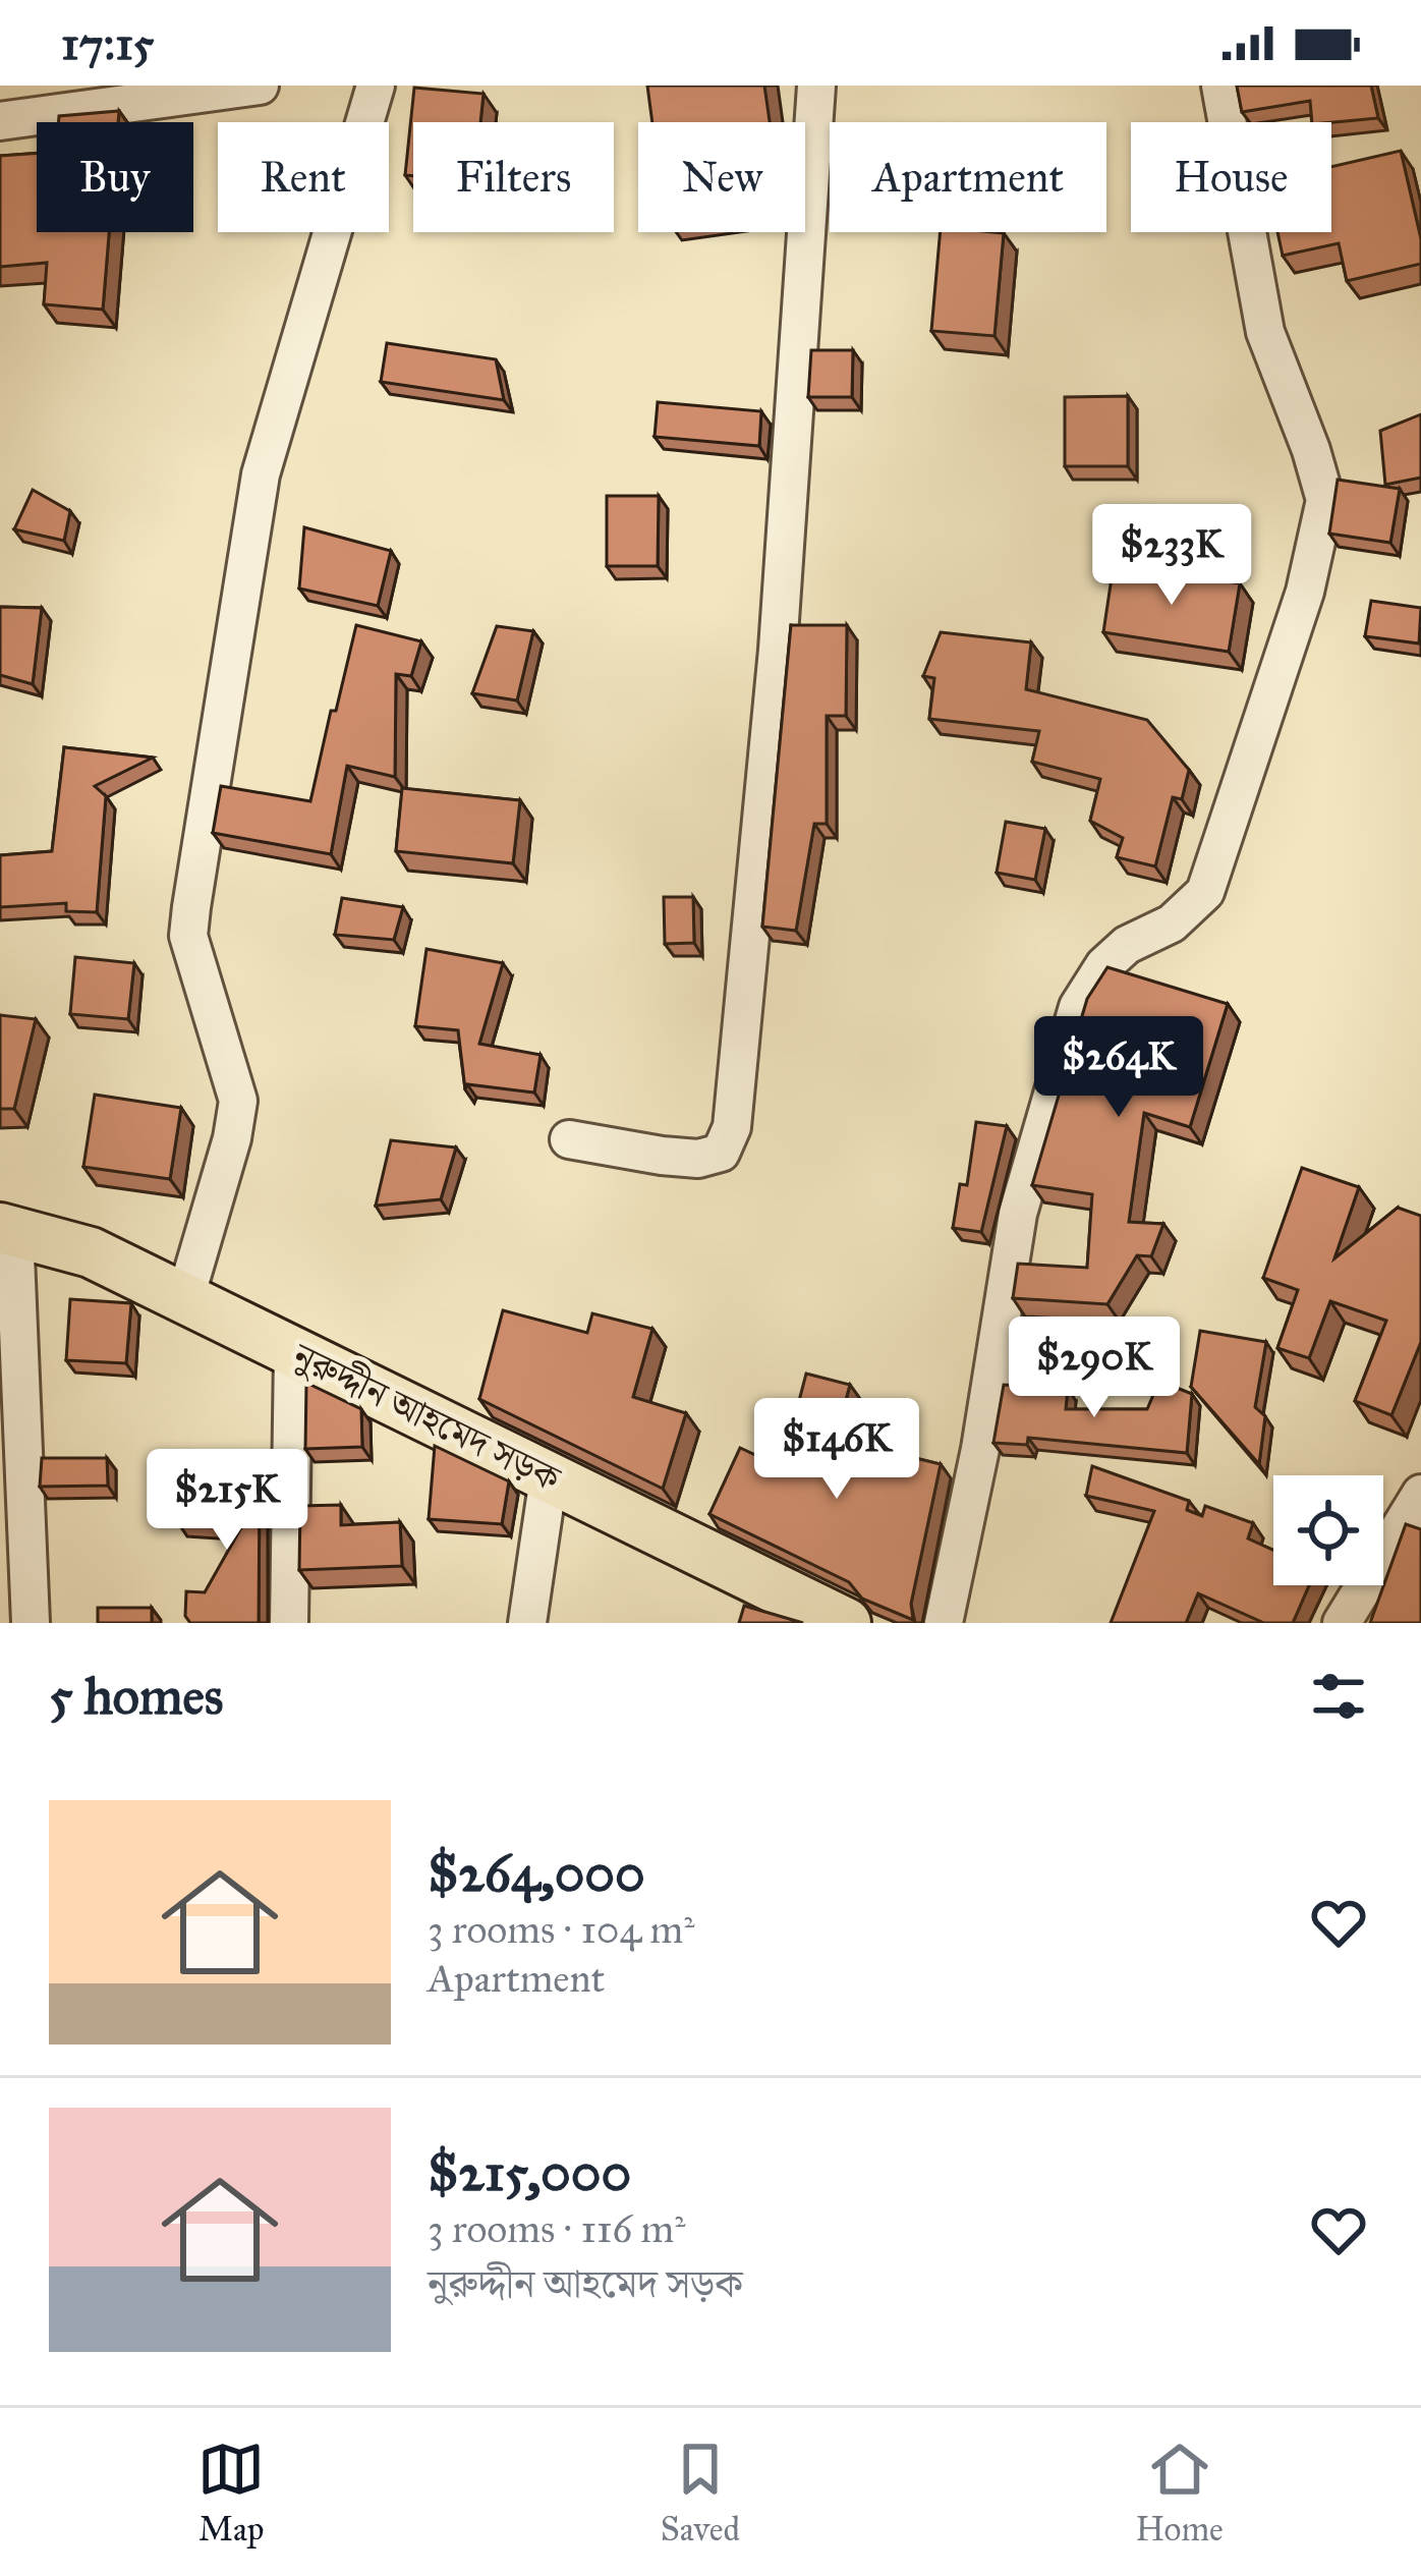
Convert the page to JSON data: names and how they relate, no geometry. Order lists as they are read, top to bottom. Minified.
{"streets":{"main road":["নুরুদ্দীন আহমেদ সড়ক"]},"page":{"status":"17:15","chip":["Buy","Rent","Filters","New","Apartment","House"],"price":["$233K","$264K","$290K","$146K","$215K"],"heading":"5 homes","list":[{"name":"$264,000","note":"3 rooms · 104 m² · Apartment"},{"name":"$215,000","note":"3 rooms · 116 m² · নুরুদ্দীন আহমেদ সড়ক"}],"tabs":["Map","Saved","Home"]}}
